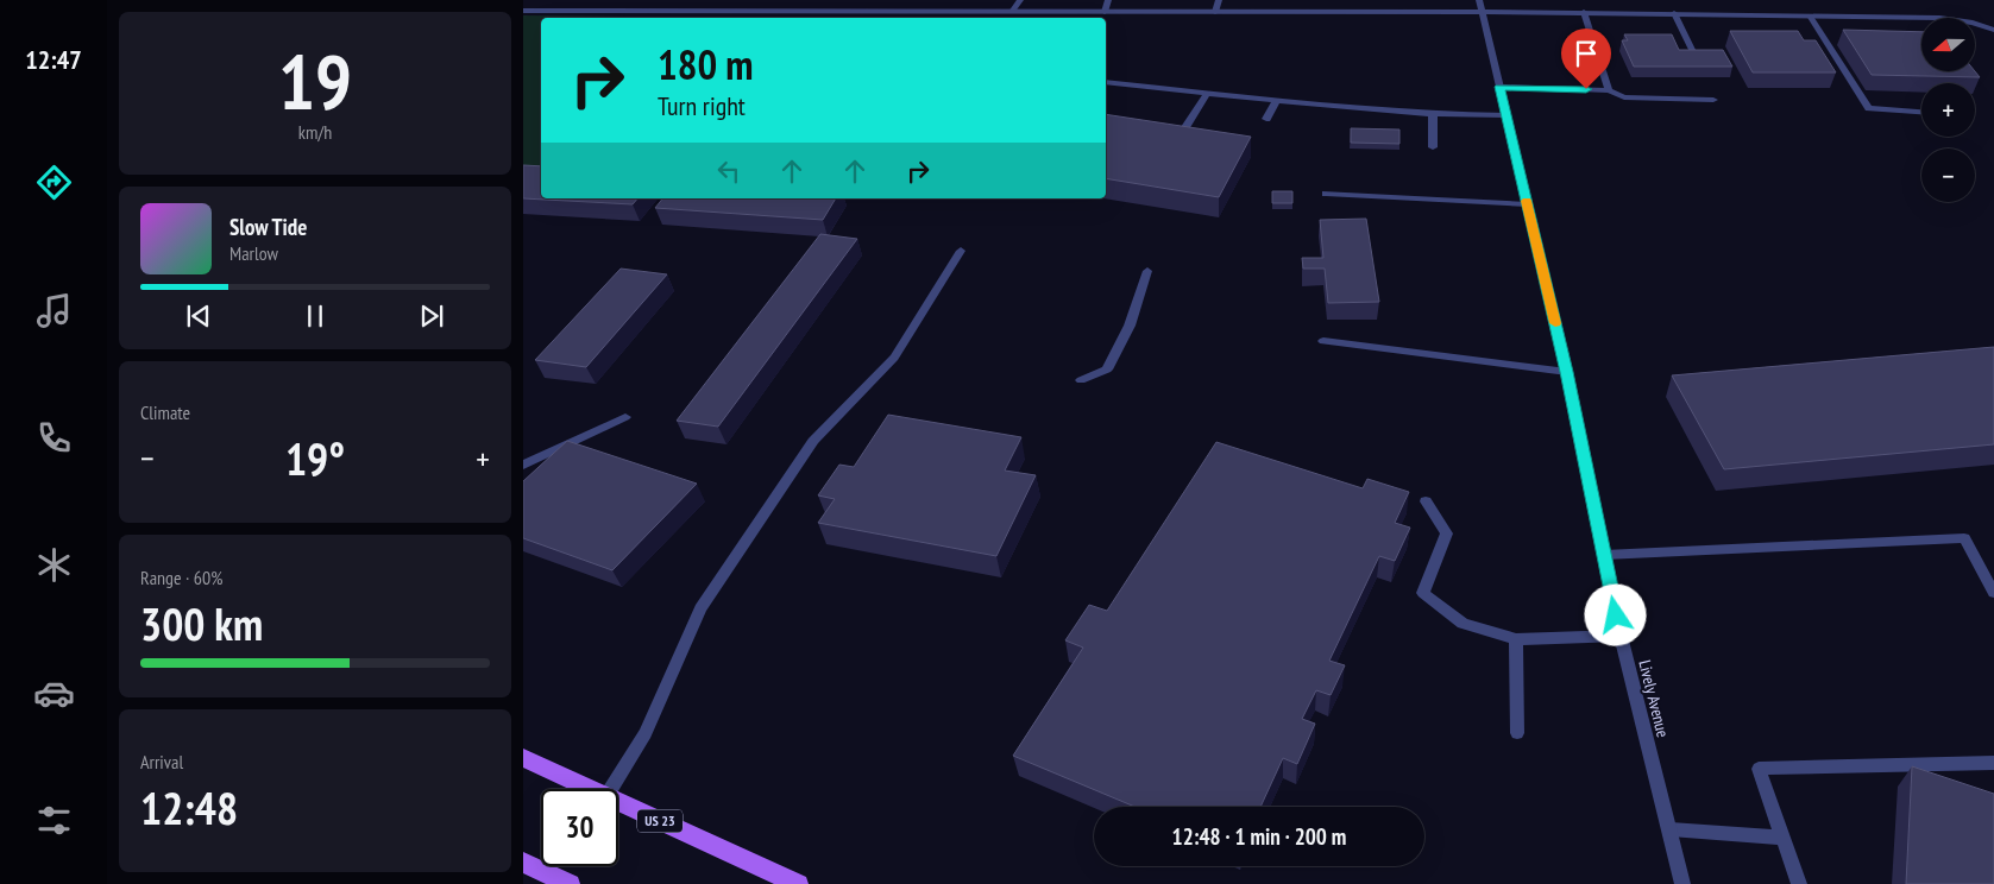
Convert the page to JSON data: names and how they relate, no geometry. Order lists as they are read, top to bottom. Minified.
{"streets":{"main road":["US 23"],"street":["Lively Avenue"]},"north":"left","page":{"tabs":"12:47","tile":[["19","km/h"],"Climate",["Range · 60%","300 km"],["Arrival","12:48"]],"map_buttons":["+","−"],"turn":["180 m","Turn right"],"song":["Slow Tide","Marlow"],"heat":["−","19°","+"],"limit":"30","trip":"12:48 · 1 min · 200 m"}}
